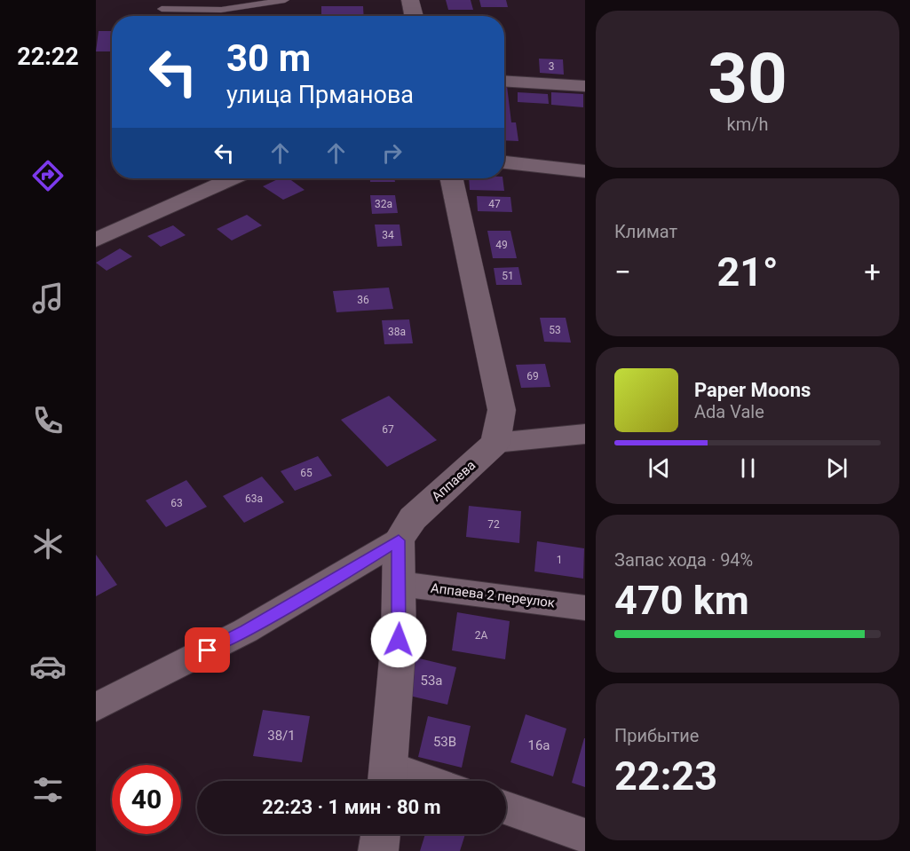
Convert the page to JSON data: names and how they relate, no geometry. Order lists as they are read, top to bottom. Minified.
{"streets":{"street":["Аппаева","Аппаева 2 переулок"]},"crossings":[["Аппаева","Аппаева 2 переулок"]],"house_numbers":["3","32а","47","34","49","51","36","53","38а","69","67","65","63а","63","72","1","2А","53а","38/1","53В","16а"],"page":{"tabs":"22:22","tile":[["30","km/h"],"Климат",["Запас хода · 94%","470 km"],["Прибытие","22:23"]],"turn":["30 m","улица Прманова"],"heat":["−","21°","+"],"song":["Paper Moons","Ada Vale"],"limit":"40","trip":"22:23 · 1 мин · 80 m"}}
